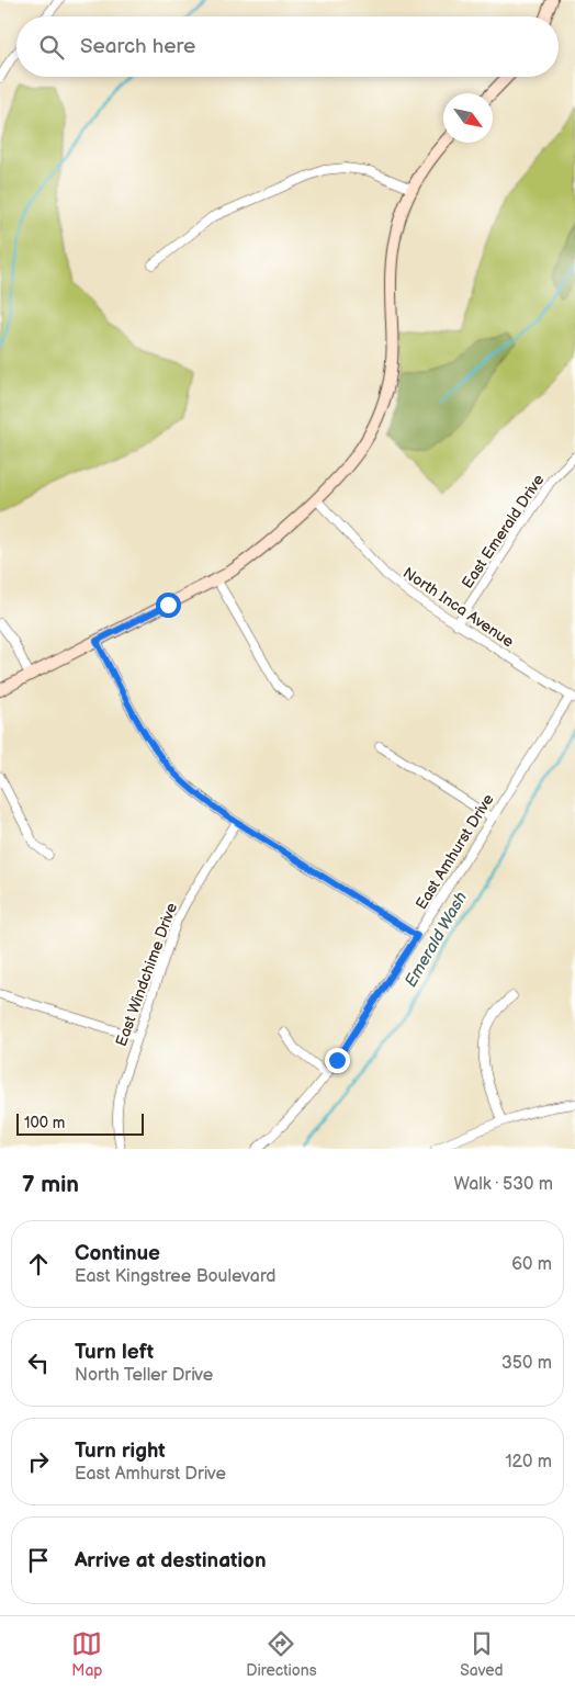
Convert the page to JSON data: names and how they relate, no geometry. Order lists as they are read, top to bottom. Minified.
{"streets":{"street":["East Emerald Drive","North Inca Avenue","East Amhurst Drive","East Windchime Drive"]},"crossings":[["East Emerald Drive","North Inca Avenue"],["North Inca Avenue","East Amhurst Drive"]],"water":["Emerald Wash"],"scale_bar":"100 m","north":"bottom right","page":{"search":"Search here","scale":"100 m","heading":["7 min","Walk · 530 m"],"list":[["Continue","East Kingstree Boulevard","60 m"],["Turn left","North Teller Drive","350 m"],["Turn right","East Amhurst Drive","120 m"],"Arrive at destination"],"nav":["Map","Directions","Saved"]}}
